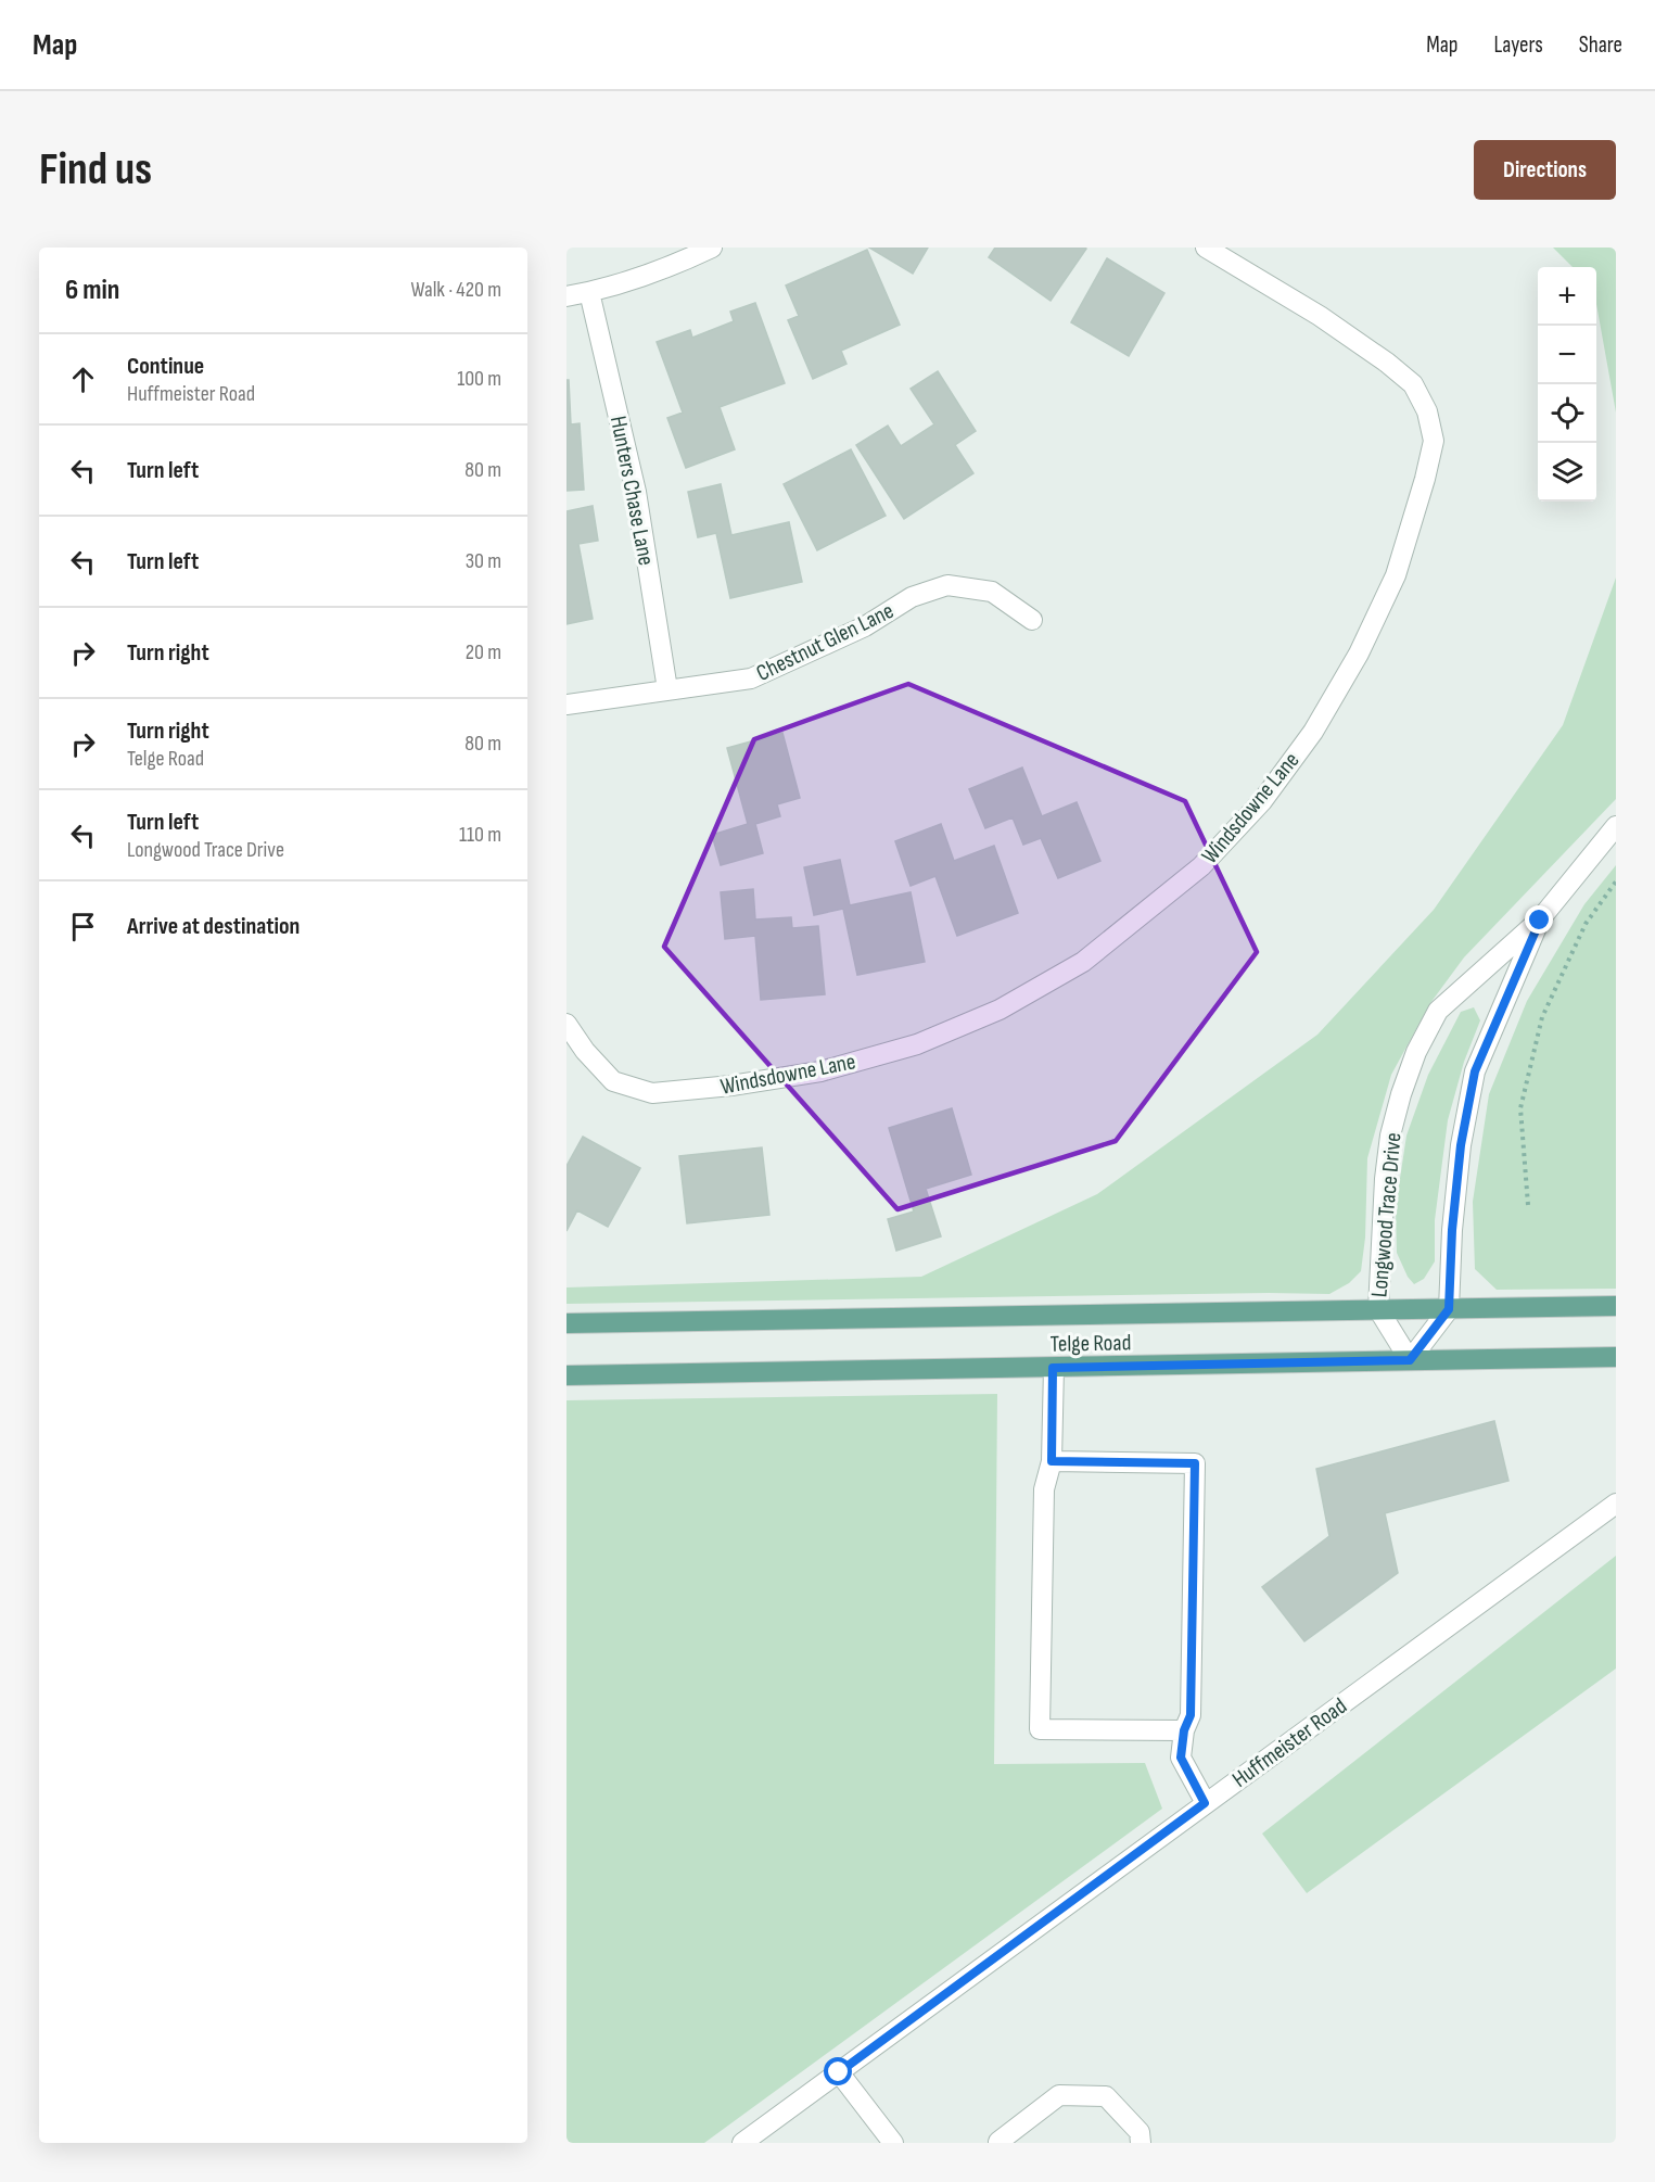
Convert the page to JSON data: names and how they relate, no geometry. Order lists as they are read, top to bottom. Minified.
{"streets":{"main road":["Telge Road"],"street":["Hunters Chase Lane","Chestnut Glen Lane","Windsdowne Lane","Longwood Trace Drive","Huffmeister Road"]},"crossings":[["Hunters Chase Lane","Chestnut Glen Lane"],["Longwood Trace Drive","Telge Road"]],"page":{"header":"Map","nav":["Map","Layers","Share"],"buttons":"Directions","title":"Find us","heading":["6 min","Walk · 420 m"],"map_buttons":["+","−"],"list":[["Continue","Huffmeister Road","100 m"],["Turn left","80 m"],["Turn left","30 m"],["Turn right","20 m"],["Turn right","Telge Road","80 m"],["Turn left","Longwood Trace Drive","110 m"],"Arrive at destination"]}}
